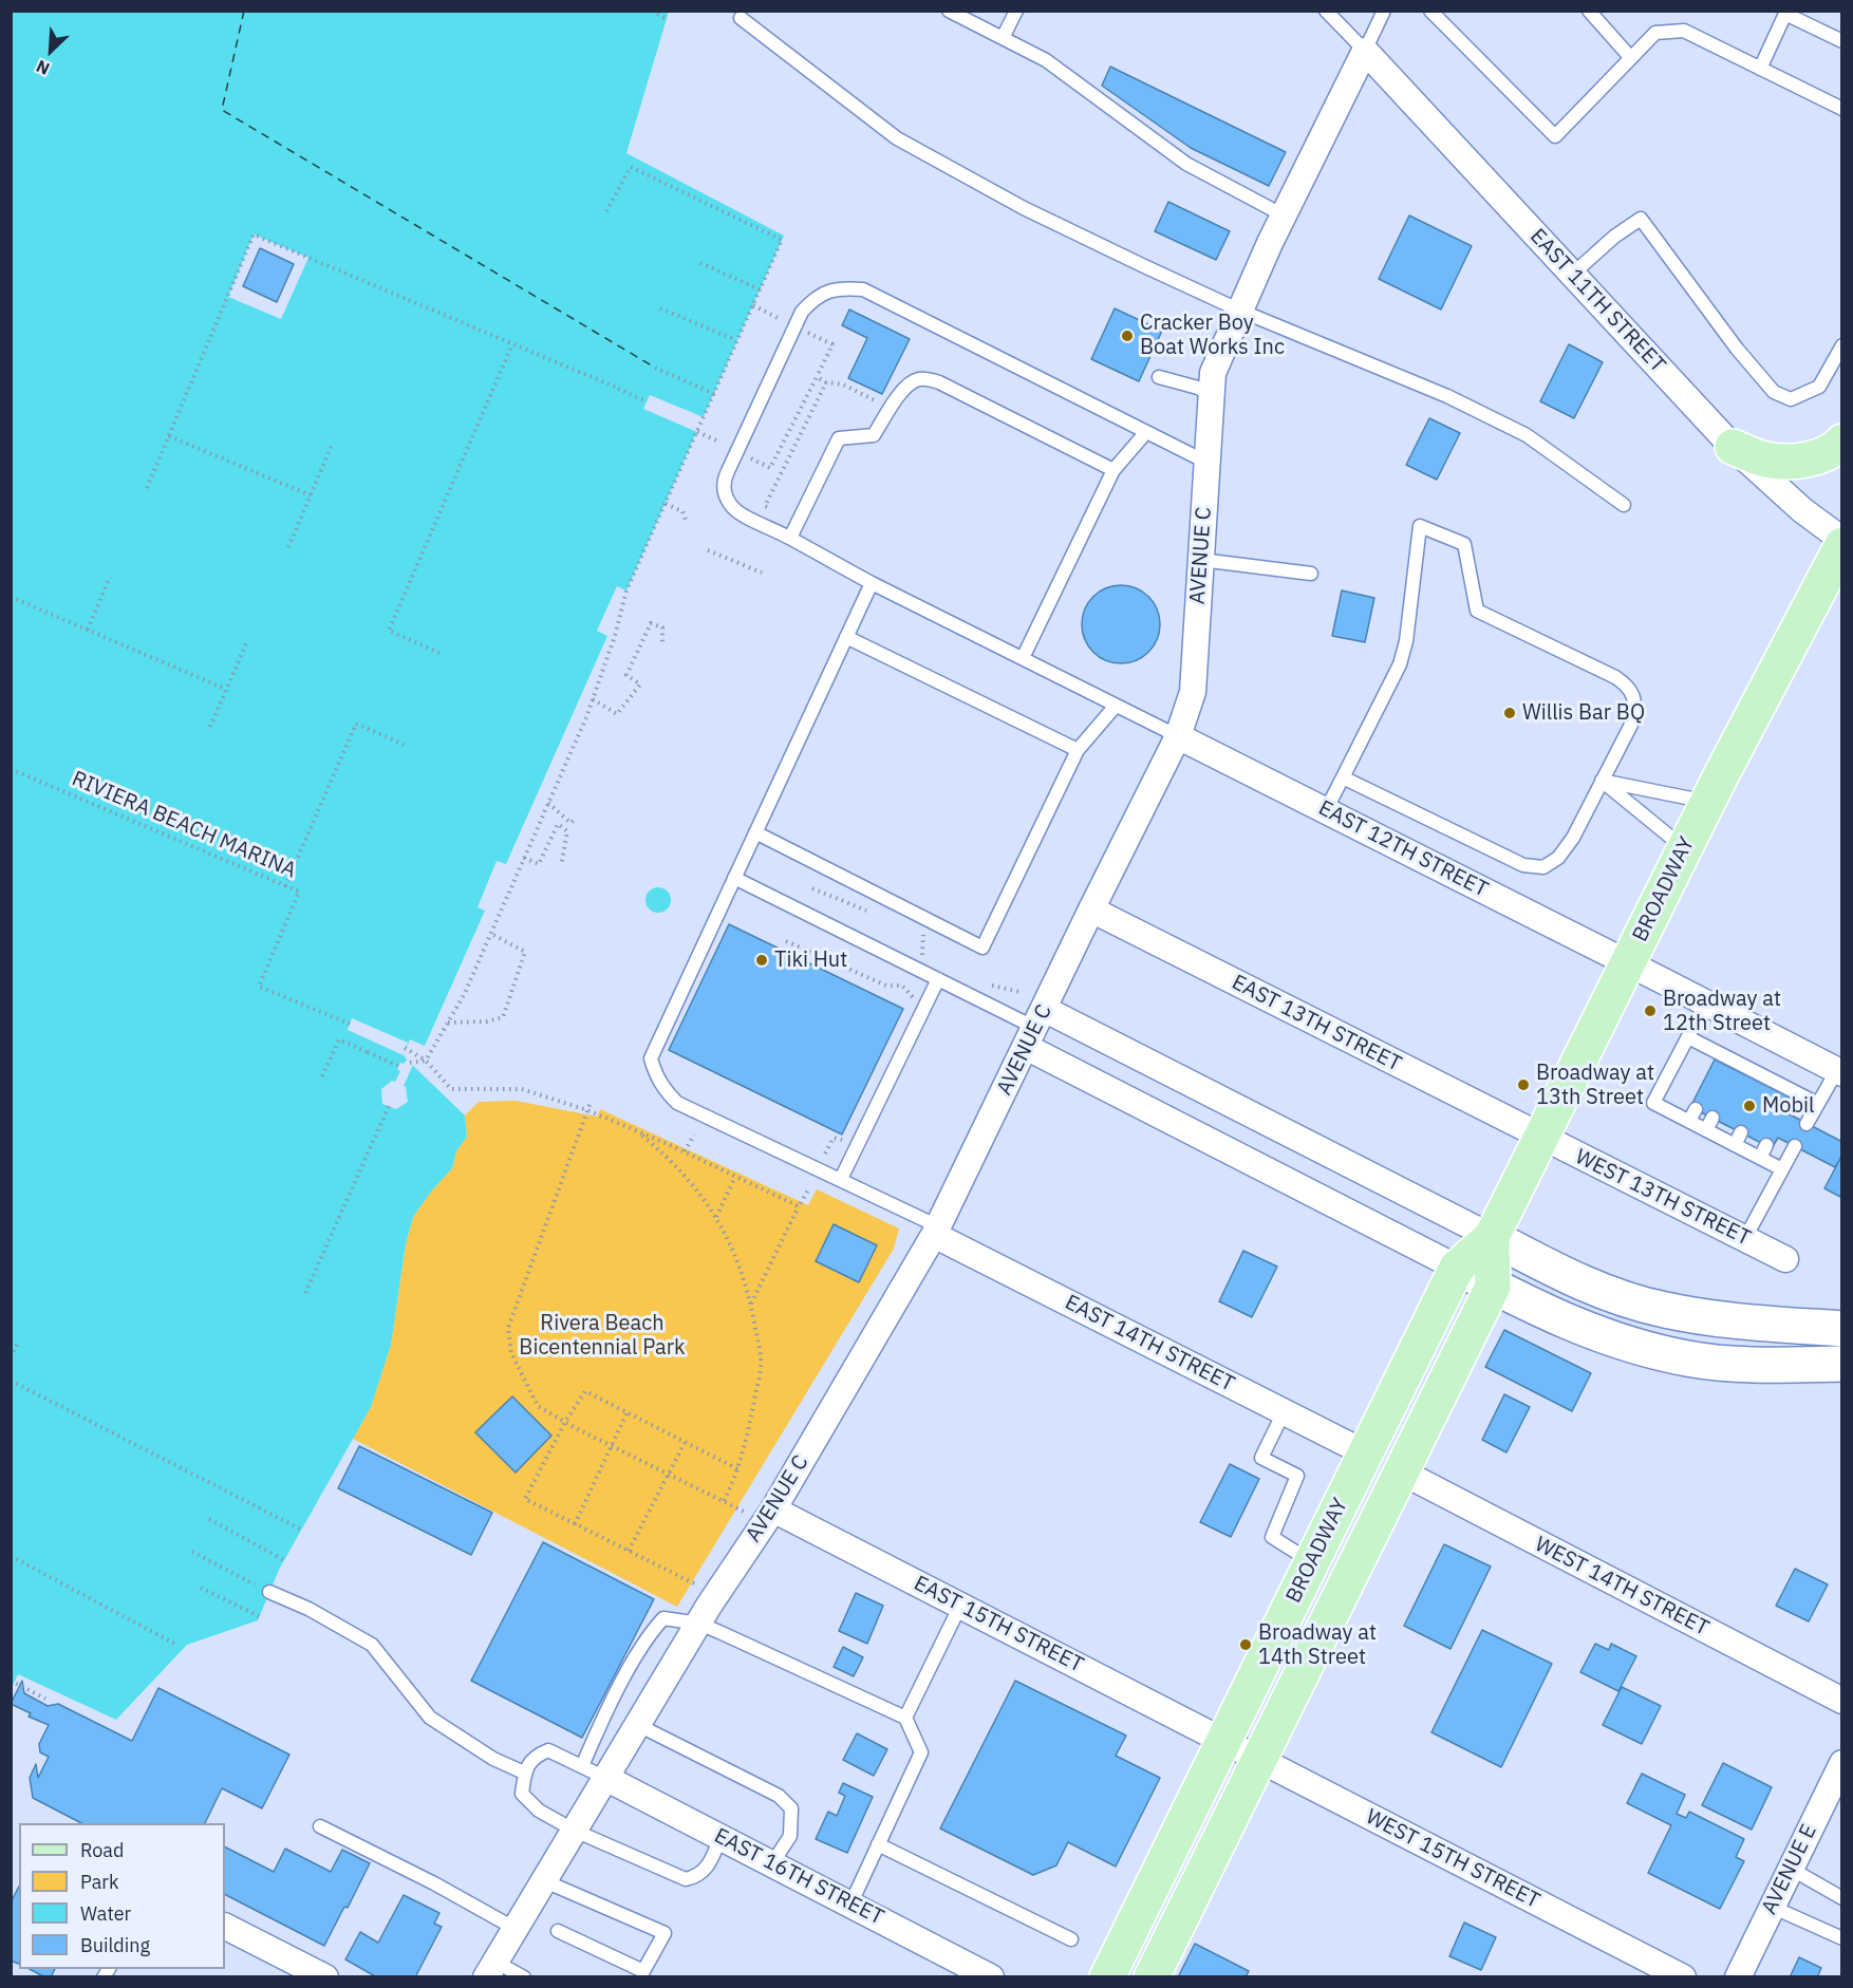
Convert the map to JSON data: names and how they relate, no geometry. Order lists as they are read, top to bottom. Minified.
{"streets":{"main road":["BROADWAY"],"street":["EAST 11TH STREET","AVENUE C","EAST 12TH STREET","EAST 13TH STREET","WEST 13TH STREET","EAST 14TH STREET","WEST 14TH STREET","EAST 15TH STREET","WEST 15TH STREET","AVENUE E","EAST 16TH STREET"],"path":["RIVIERA BEACH MARINA"]},"crossings":[["EAST 11TH STREET","AVENUE C"],["AVENUE C","EAST 12TH STREET"],["AVENUE C","EAST 13TH STREET"],["AVENUE C","EAST 14TH STREET"],["AVENUE C","EAST 15TH STREET"],["AVENUE C","EAST 16TH STREET"],["EAST 12TH STREET","BROADWAY"],["BROADWAY","EAST 13TH STREET"],["BROADWAY","WEST 13TH STREET"],["BROADWAY","EAST 14TH STREET"],["BROADWAY","WEST 14TH STREET"],["BROADWAY","EAST 15TH STREET"],["BROADWAY","WEST 15TH STREET"],["EAST 13TH STREET","WEST 13TH STREET"],["EAST 15TH STREET","WEST 15TH STREET"]],"parks":["Rivera Beach Bicentennial Park"],"places":["Cracker Boy Boat Works Inc","Willis Bar BQ","Tiki Hut","Broadway at 12th Street","Broadway at 13th Street","Mobil","Broadway at 14th Street"],"legend":["Road","Park","Water","Building"],"north":"bottom left"}
